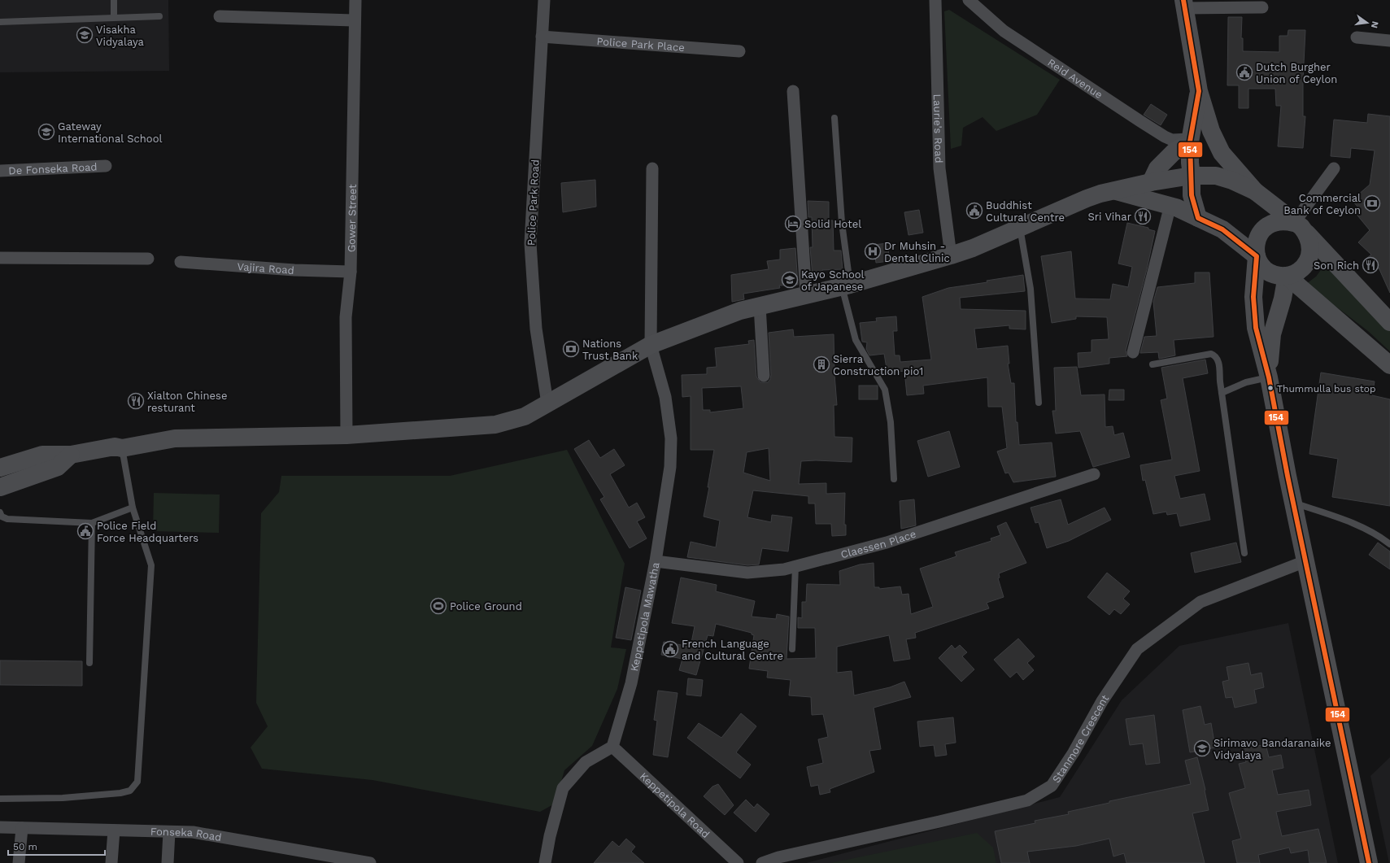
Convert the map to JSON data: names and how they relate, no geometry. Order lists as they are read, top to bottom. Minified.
{"streets":{"street":["Police Park Place","Reid Avenue","Laurie's Road","De Fonseka Road","Police Park Road","Gower Street","Vajira Road","Claessen Place","Keppetipola Mawatha","Stanmore Crescent","Keppetipola Road","Fonseka Road"]},"crossings":[["Police Park Place","Police Park Road"],["Gower Street","Vajira Road"],["Claessen Place","Keppetipola Mawatha"],["Keppetipola Mawatha","Keppetipola Road"]],"places":{"school or university":["Visakha Vidyalaya","Gateway International School","Kayo School of Japanese","Sirimavo Bandaranaike Vidyalaya"],"public building":["Dutch Burgher Union of Ceylon","Buddhist Cultural Centre","Police Field Force Headquarters","French Language and Cultural Centre"],"bank":["Commercial Bank of Ceylon","Nations Trust Bank"],"restaurant":["Sri Vihar","Son Rich","Xialton Chinese resturant"],"hotel":["Solid Hotel"],"hospital":["Dr Muhsin - Dental Clinic"],"building":["Sierra Construction pio1"],"other":["Thummulla bus stop"],"sports":["Police Ground"]},"lines":["transit line 154"],"scale_bar":"50 m","north":"right"}
